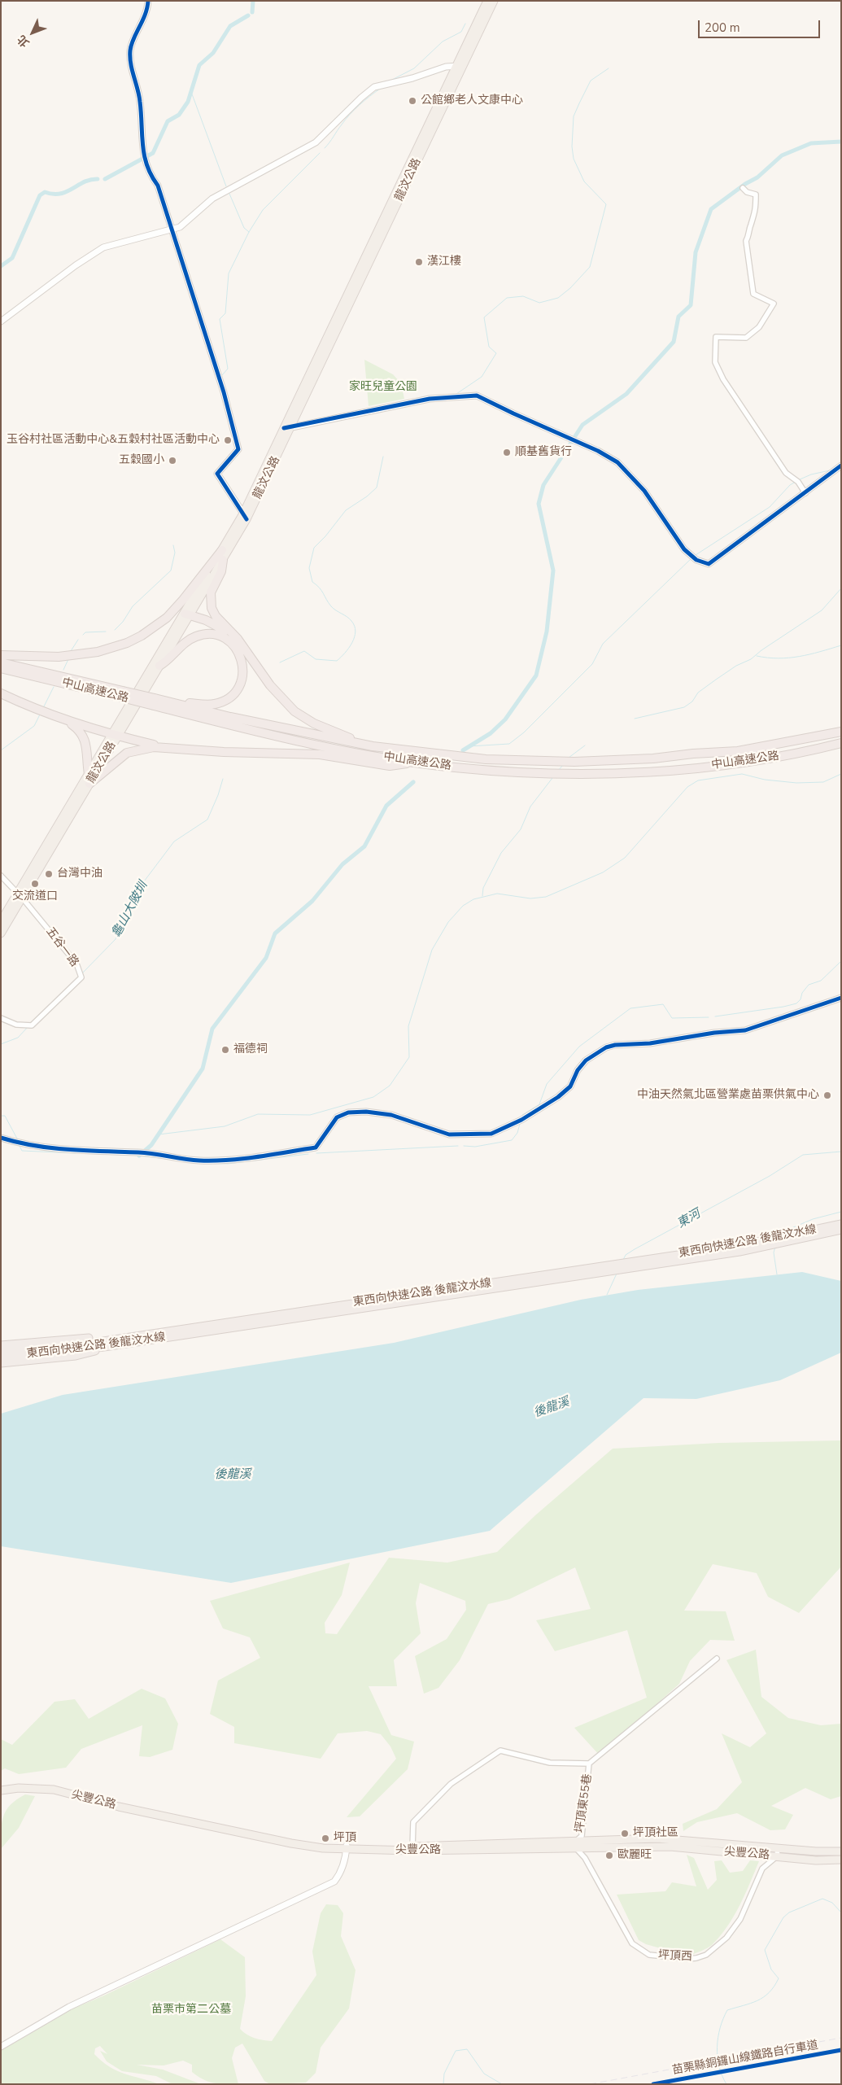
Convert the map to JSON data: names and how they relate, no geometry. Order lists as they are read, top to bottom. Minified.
{"streets":{"highway":["中山高速公路","東西向快速公路 後龍汶水線"],"main road":["龍汶公路","尖豐公路"],"street":["五谷一路","坪頂東55巷","坪頂西"],"cycle path":["苗栗縣銅鑼山線鐵路自行車道"]},"crossings":[["龍汶公路","五谷一路"],["尖豐公路","坪頂東55巷"],["尖豐公路","坪頂西"],["坪頂東55巷","坪頂西"]],"water":["龜山大陂圳","東河","後龍溪"],"parks":["家旺兒童公園","苗栗市第二公墓"],"places":["公館鄉老人文康中心","漢江樓","玉谷村社區活動中心&五穀村社區活動中心","順基舊貨行","五穀國小","台灣中油","交流道口","福德祠","中油天然氣北區營業處苗栗供氣中心","坪頂社區","坪頂","歐麗旺"],"scale_bar":"200 m","north":"bottom left"}
